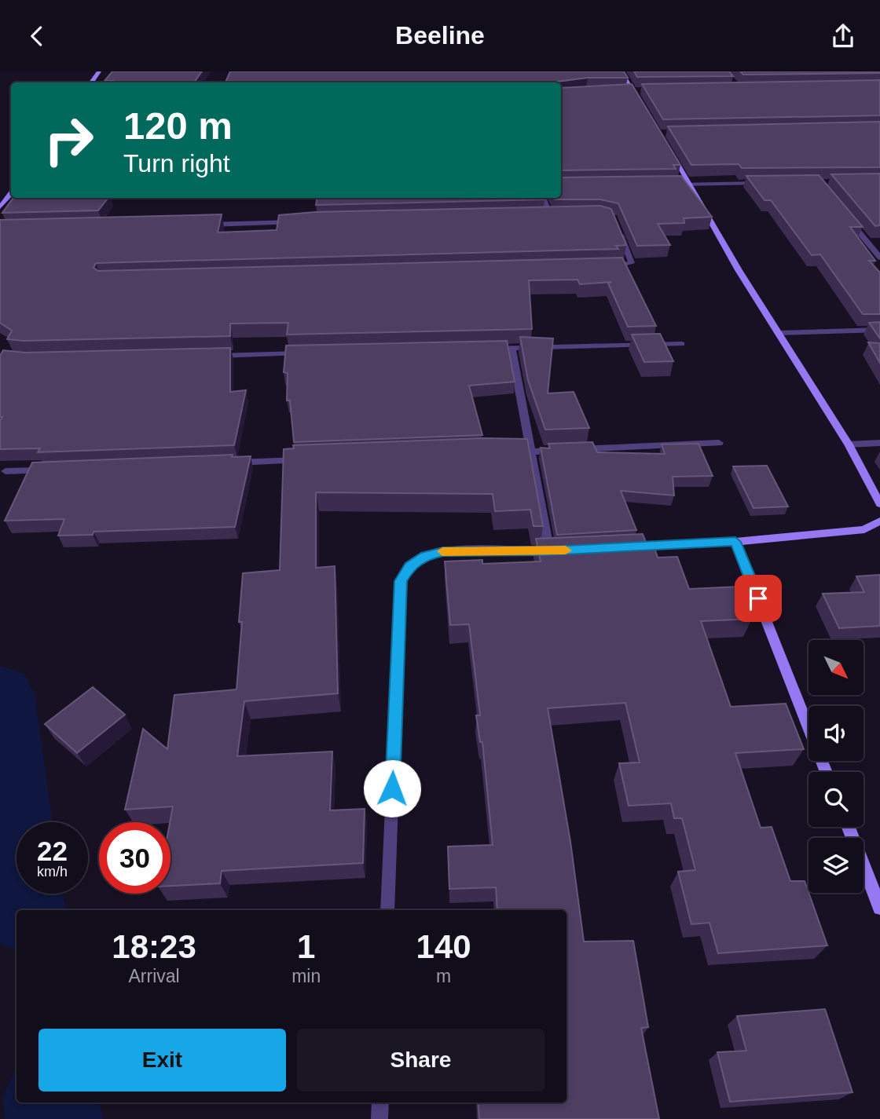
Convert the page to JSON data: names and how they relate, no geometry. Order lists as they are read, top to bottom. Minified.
{"north":"bottom right","page":{"header":"Beeline","turn":["120 m","Turn right"],"speed":"22 km/h","limit":"30","eta":["18:23","Arrival","1","min","140","m"],"buttons":["Exit","Share"]}}
